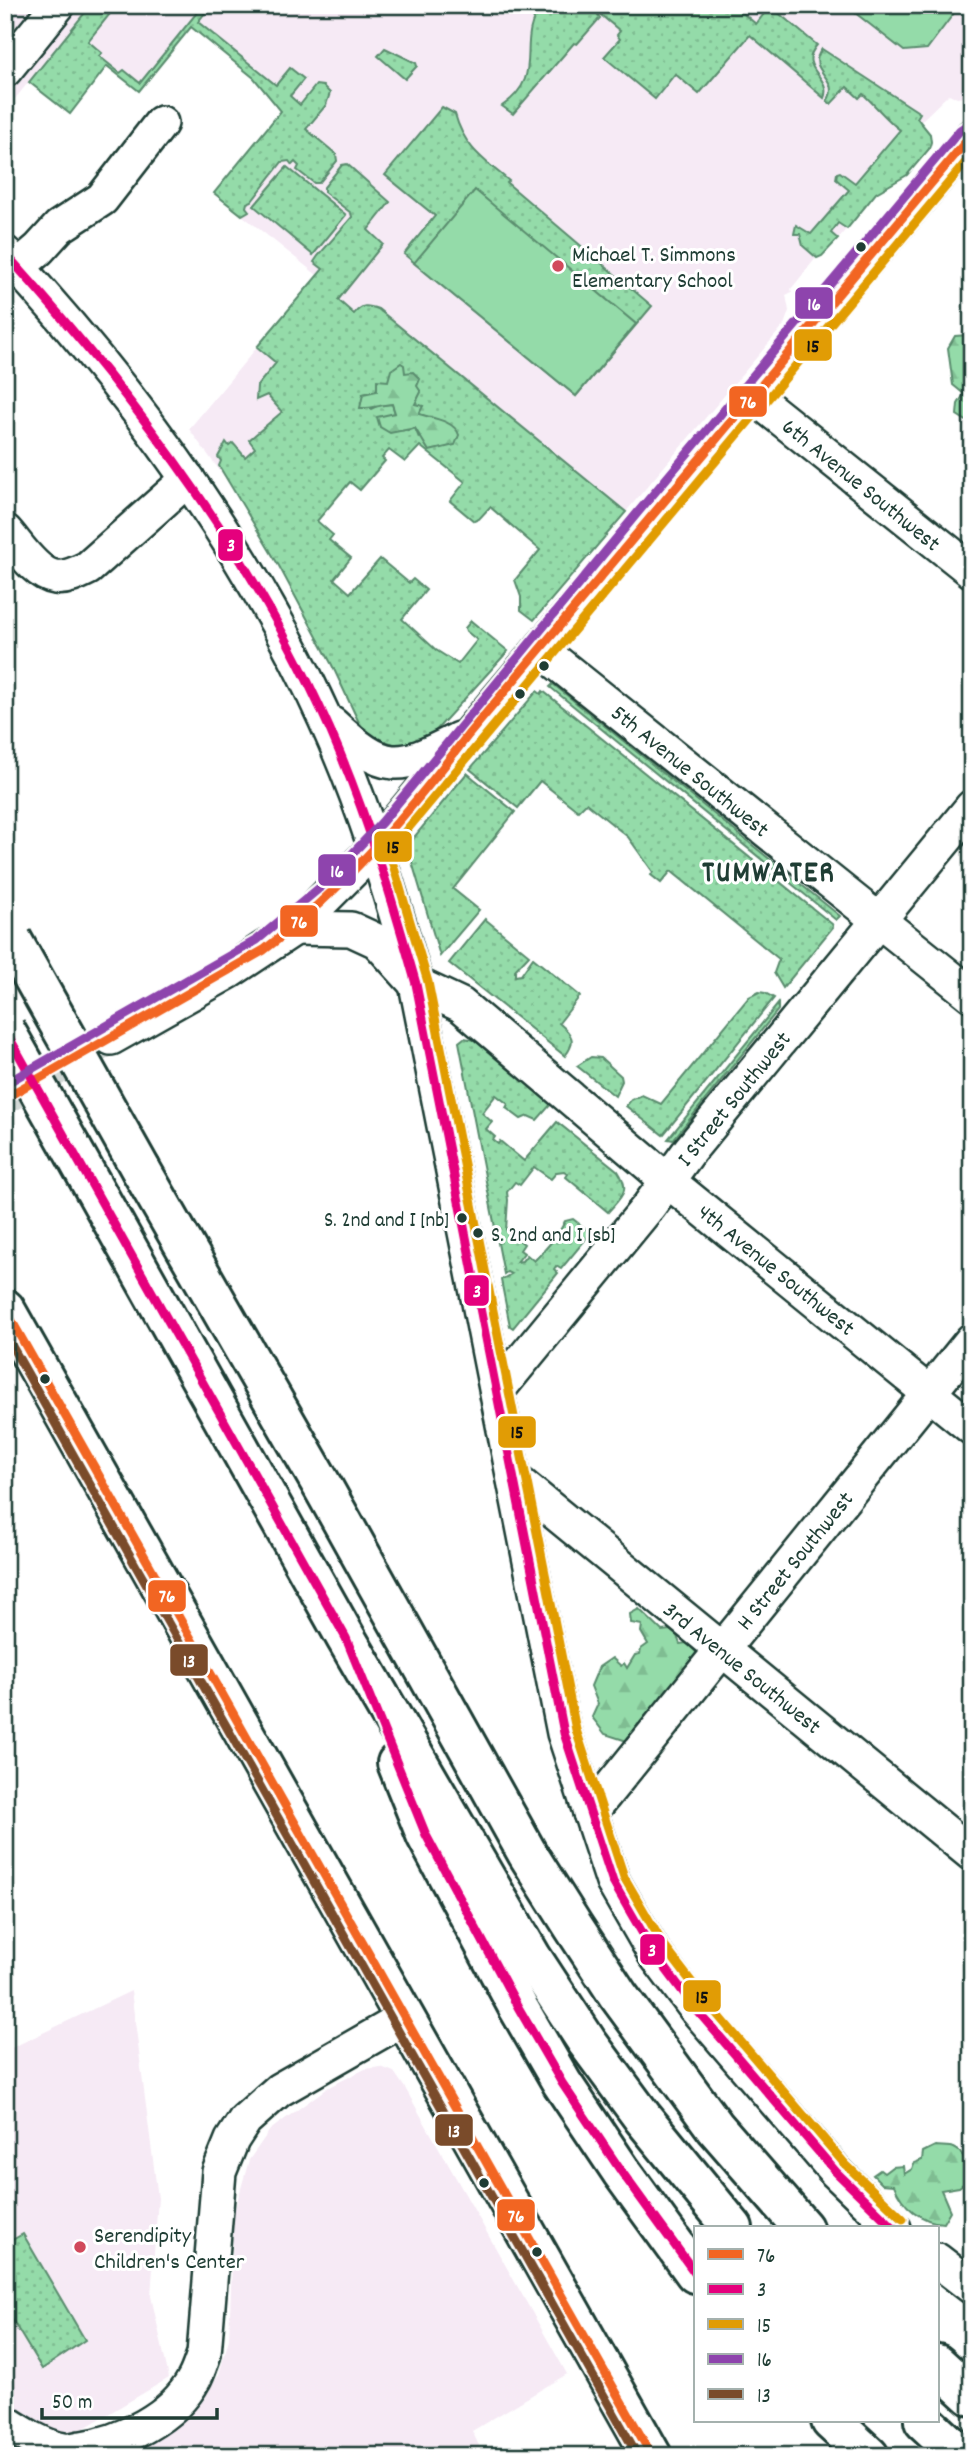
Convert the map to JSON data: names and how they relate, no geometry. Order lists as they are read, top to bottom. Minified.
{"streets":{"street":["6th Avenue Southwest","5th Avenue Southwest","I Street Southwest","4th Avenue Southwest","H Street Southwest","3rd Avenue Southwest"]},"crossings":[["5th Avenue Southwest","I Street Southwest"],["I Street Southwest","4th Avenue Southwest"],["4th Avenue Southwest","H Street Southwest"],["H Street Southwest","3rd Avenue Southwest"]],"districts":["TUMWATER"],"places":["Michael T. Simmons Elementary School","S. 2nd and I [nb]","S. 2nd and I [sb]","Serendipity Children's Center"],"lines":["transit line 16","transit line 76","transit line 15","transit line 3","transit line 13"],"legend":["76","3","15","16","13"],"scale_bar":"50 m"}
